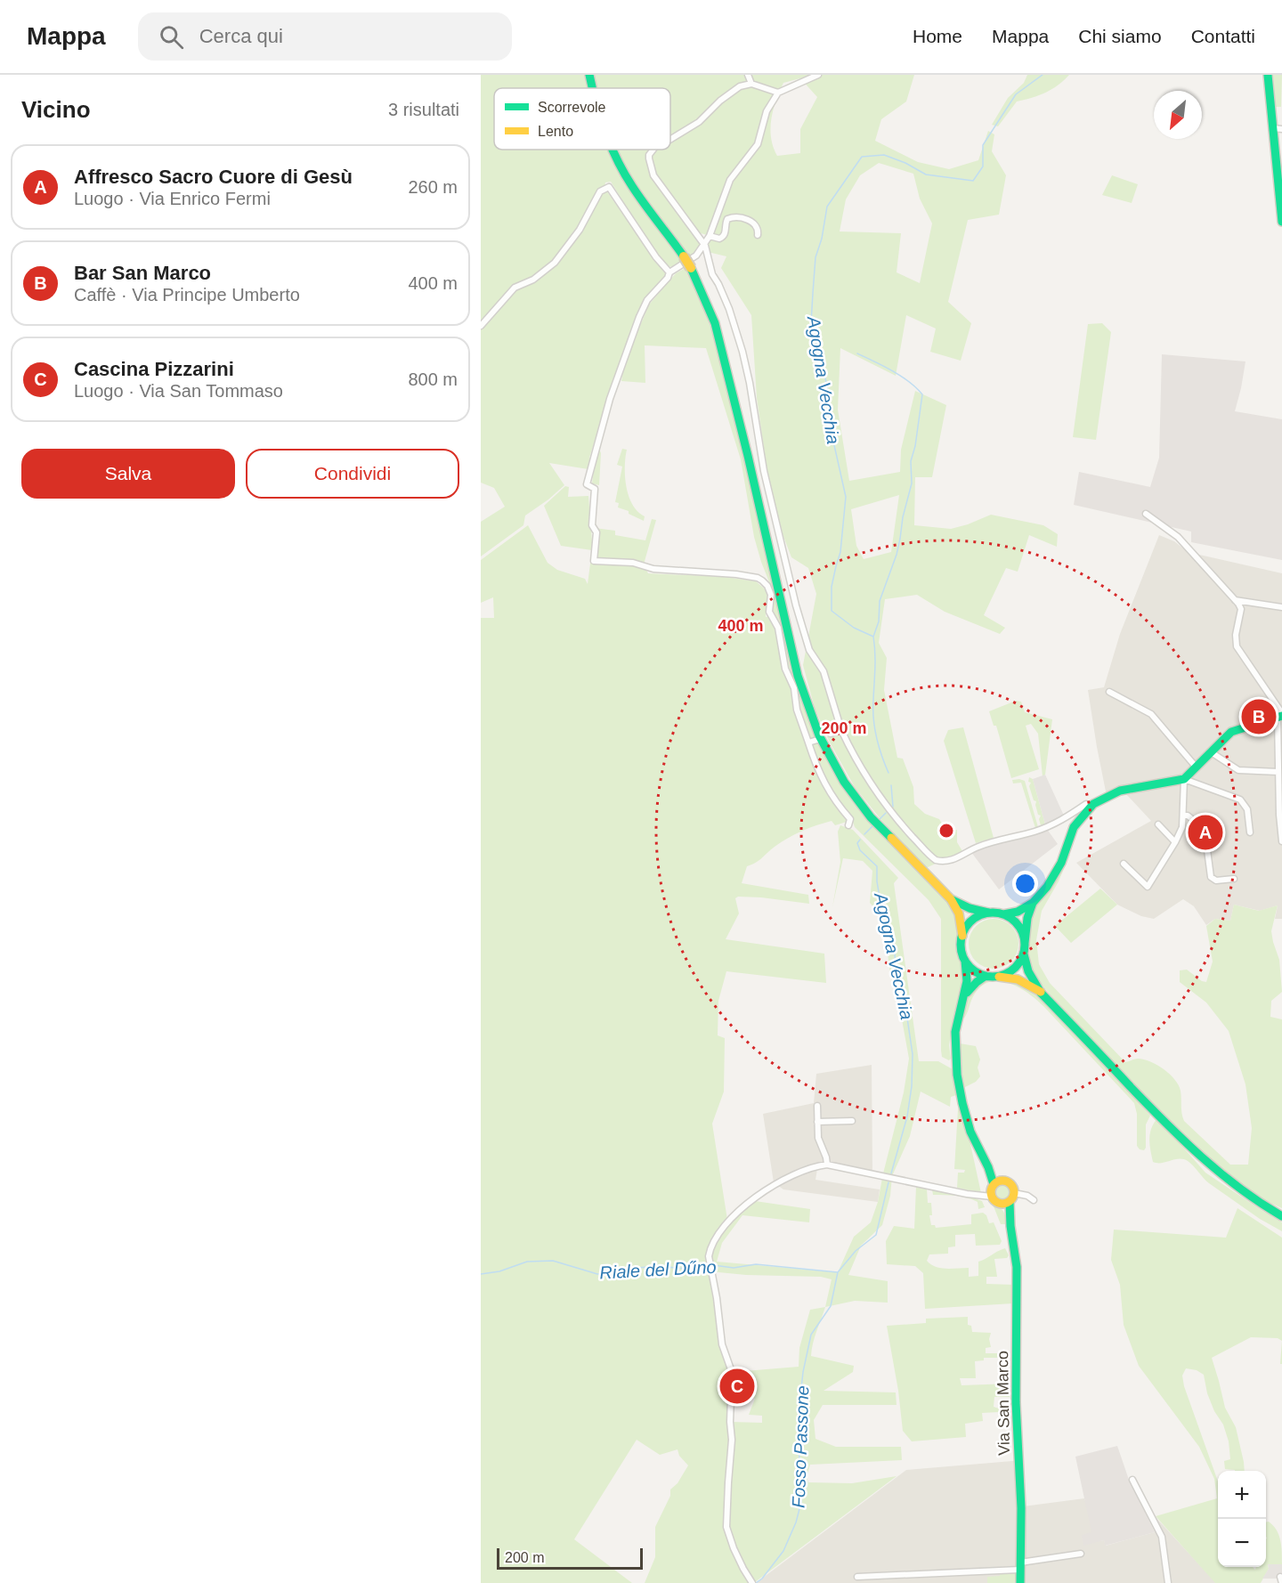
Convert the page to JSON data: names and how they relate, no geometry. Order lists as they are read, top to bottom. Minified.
{"streets":{"main road":["Via San Marco"]},"water":["Agogna Vecchia","Riale del Dűno","Fosso Passone"],"legend":["Scorrevole","Lento"],"scale_bar":"200 m","north":"bottom left","page":{"header":"Mappa","search":"Cerca qui","nav":["Home","Mappa","Chi siamo","Contatti"],"heading":["Vicino","3 risultati"],"list":[{"mark":"A","name":"Affresco Sacro Cuore di Gesù","note":"Luogo · Via Enrico Fermi","value":"260 m"},{"mark":"B","name":"Bar San Marco","note":"Caffè · Via Principe Umberto","value":"400 m"},{"mark":"C","name":"Cascina Pizzarini","note":"Luogo · Via San Tommaso","value":"800 m"}],"buttons":["Salva","Condividi"],"pins":["B","A","C"],"map_buttons":["+","−"],"scale":"200 m"},"rings":["400 m","200 m"]}
